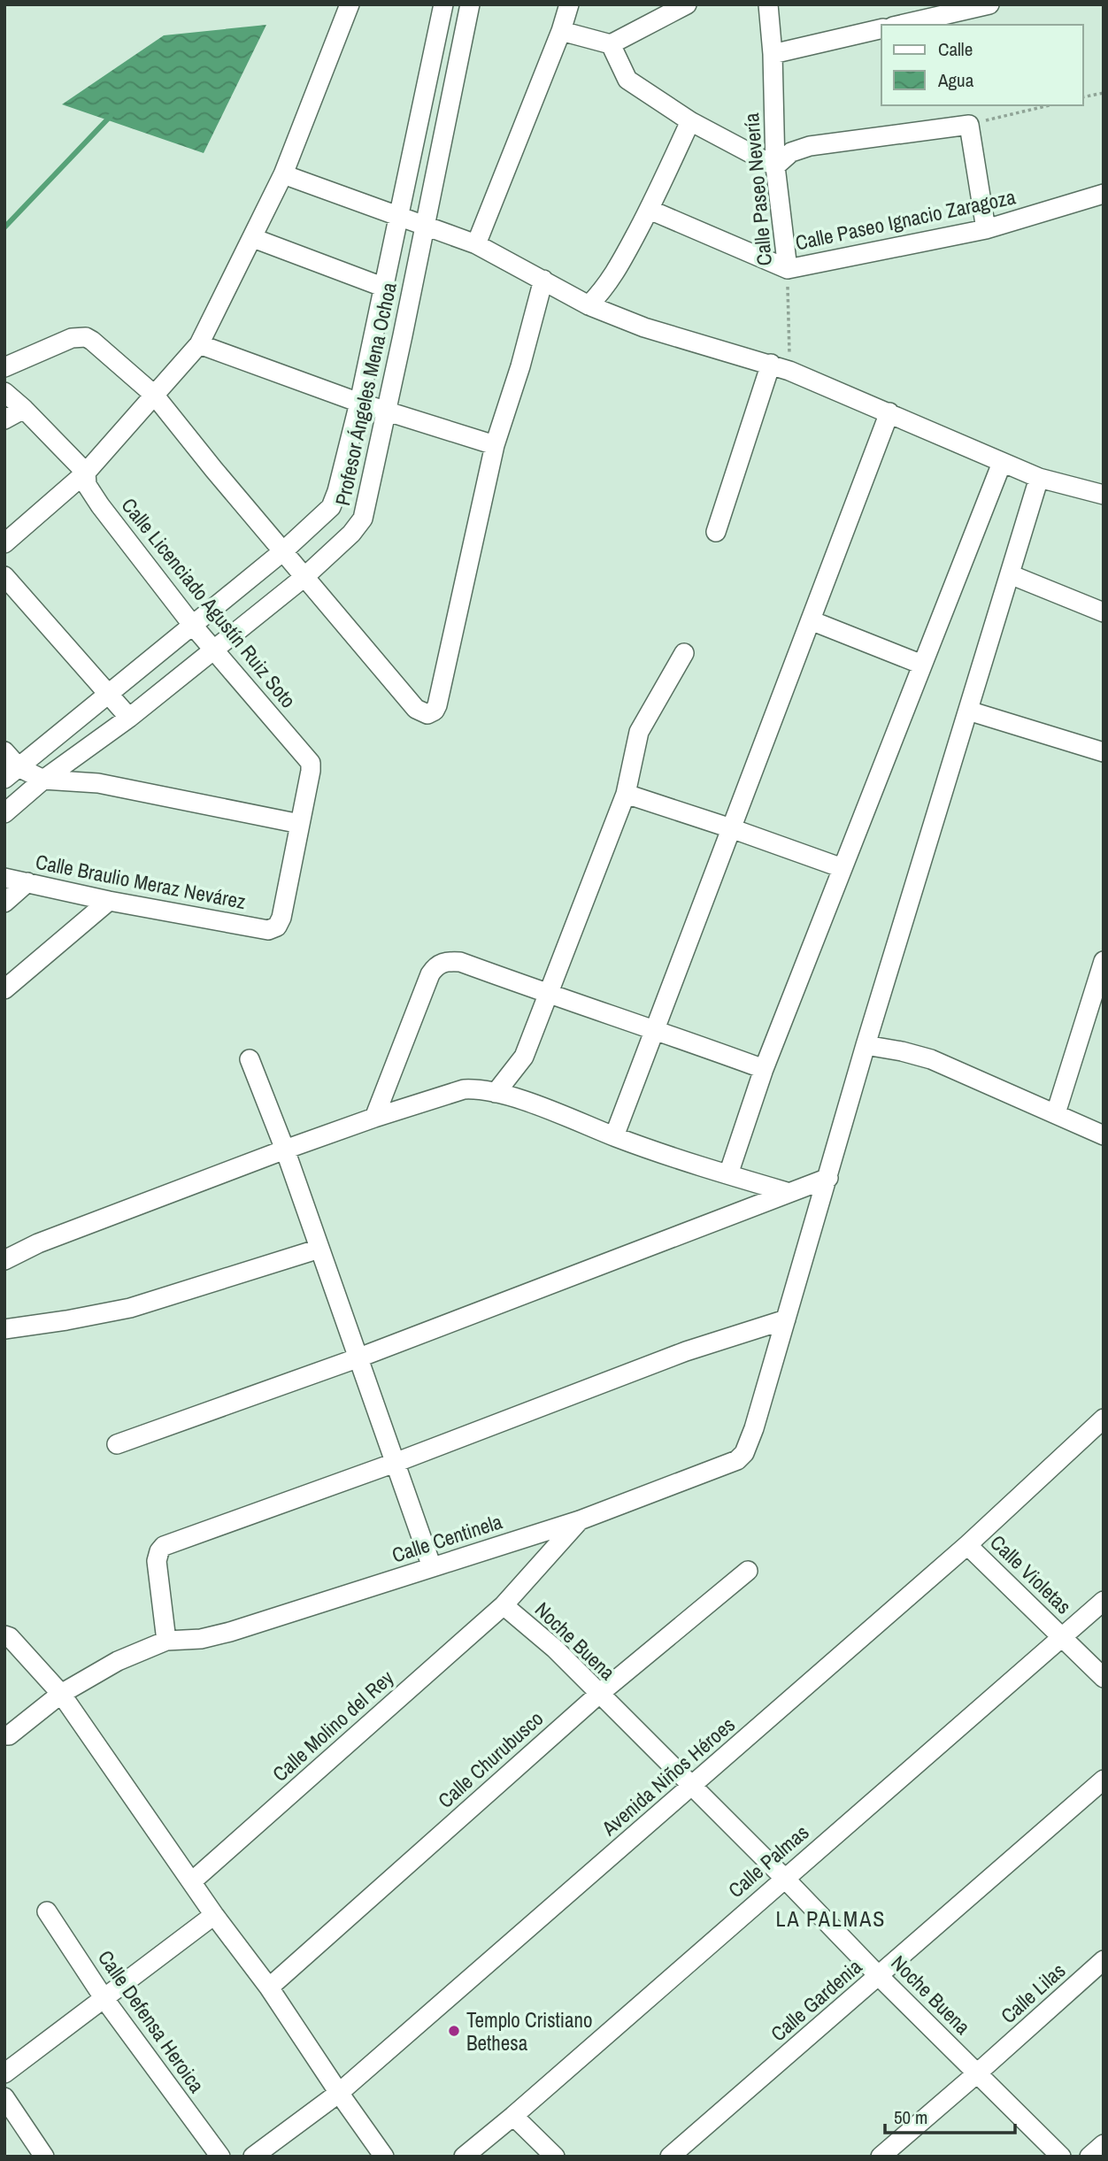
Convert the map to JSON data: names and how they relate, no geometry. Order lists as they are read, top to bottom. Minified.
{"streets":{"street":["Calle Paseo Nevería","Calle Paseo Ignacio Zaragoza","Profesor Ángeles Mena Ochoa","Calle Licenciado Agustín Ruiz Soto","Calle Braulio Meraz Nevárez","Calle Centinela","Calle Violetas","Noche Buena","Calle Molino del Rey","Calle Churubusco","Avenida Niños Héroes","Calle Palmas","Calle Lilas","Calle Gardenia","Calle Defensa Heroica"]},"crossings":[["Calle Paseo Nevería","Calle Paseo Ignacio Zaragoza"],["Profesor Ángeles Mena Ochoa","Calle Licenciado Agustín Ruiz Soto"],["Calle Licenciado Agustín Ruiz Soto","Calle Braulio Meraz Nevárez"],["Calle Centinela","Calle Molino del Rey"],["Calle Violetas","Avenida Niños Héroes"],["Calle Violetas","Calle Palmas"],["Noche Buena","Calle Molino del Rey"],["Noche Buena","Calle Churubusco"],["Noche Buena","Avenida Niños Héroes"],["Noche Buena","Calle Palmas"],["Noche Buena","Calle Lilas"],["Noche Buena","Calle Gardenia"]],"districts":["LA PALMAS"],"places":["Templo Cristiano Bethesa"],"legend":["Calle","Agua"],"scale_bar":"50 m"}
